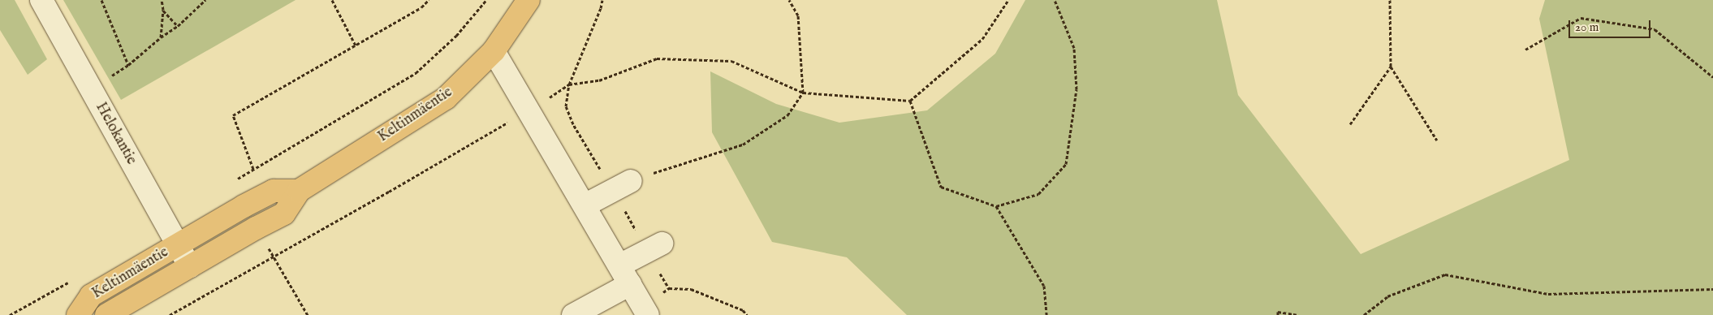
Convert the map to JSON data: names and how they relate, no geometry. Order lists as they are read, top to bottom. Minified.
{"streets":{"main road":["Keltinmäentie"],"street":["Helokantie"]},"crossings":[["Keltinmäentie","Helokantie"]],"scale_bar":"20 m"}
